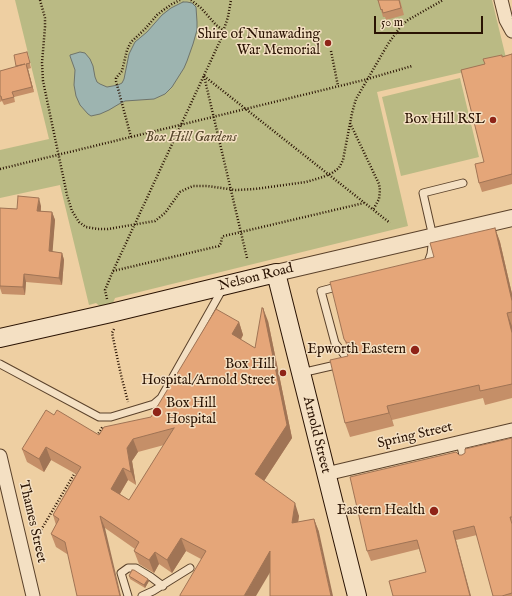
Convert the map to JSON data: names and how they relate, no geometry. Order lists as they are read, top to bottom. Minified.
{"streets":{"main road":["Nelson Road","Arnold Street"],"street":["Spring Street","Thames Street"]},"crossings":[["Nelson Road","Arnold Street"],["Arnold Street","Spring Street"]],"parks":["Box Hill Gardens"],"places":["Shire of Nunawading War Memorial","Box Hill RSL","Epworth Eastern","Box Hill Hospital/Arnold Street","Box Hill Hospital","Eastern Health"],"scale_bar":"50 m"}
